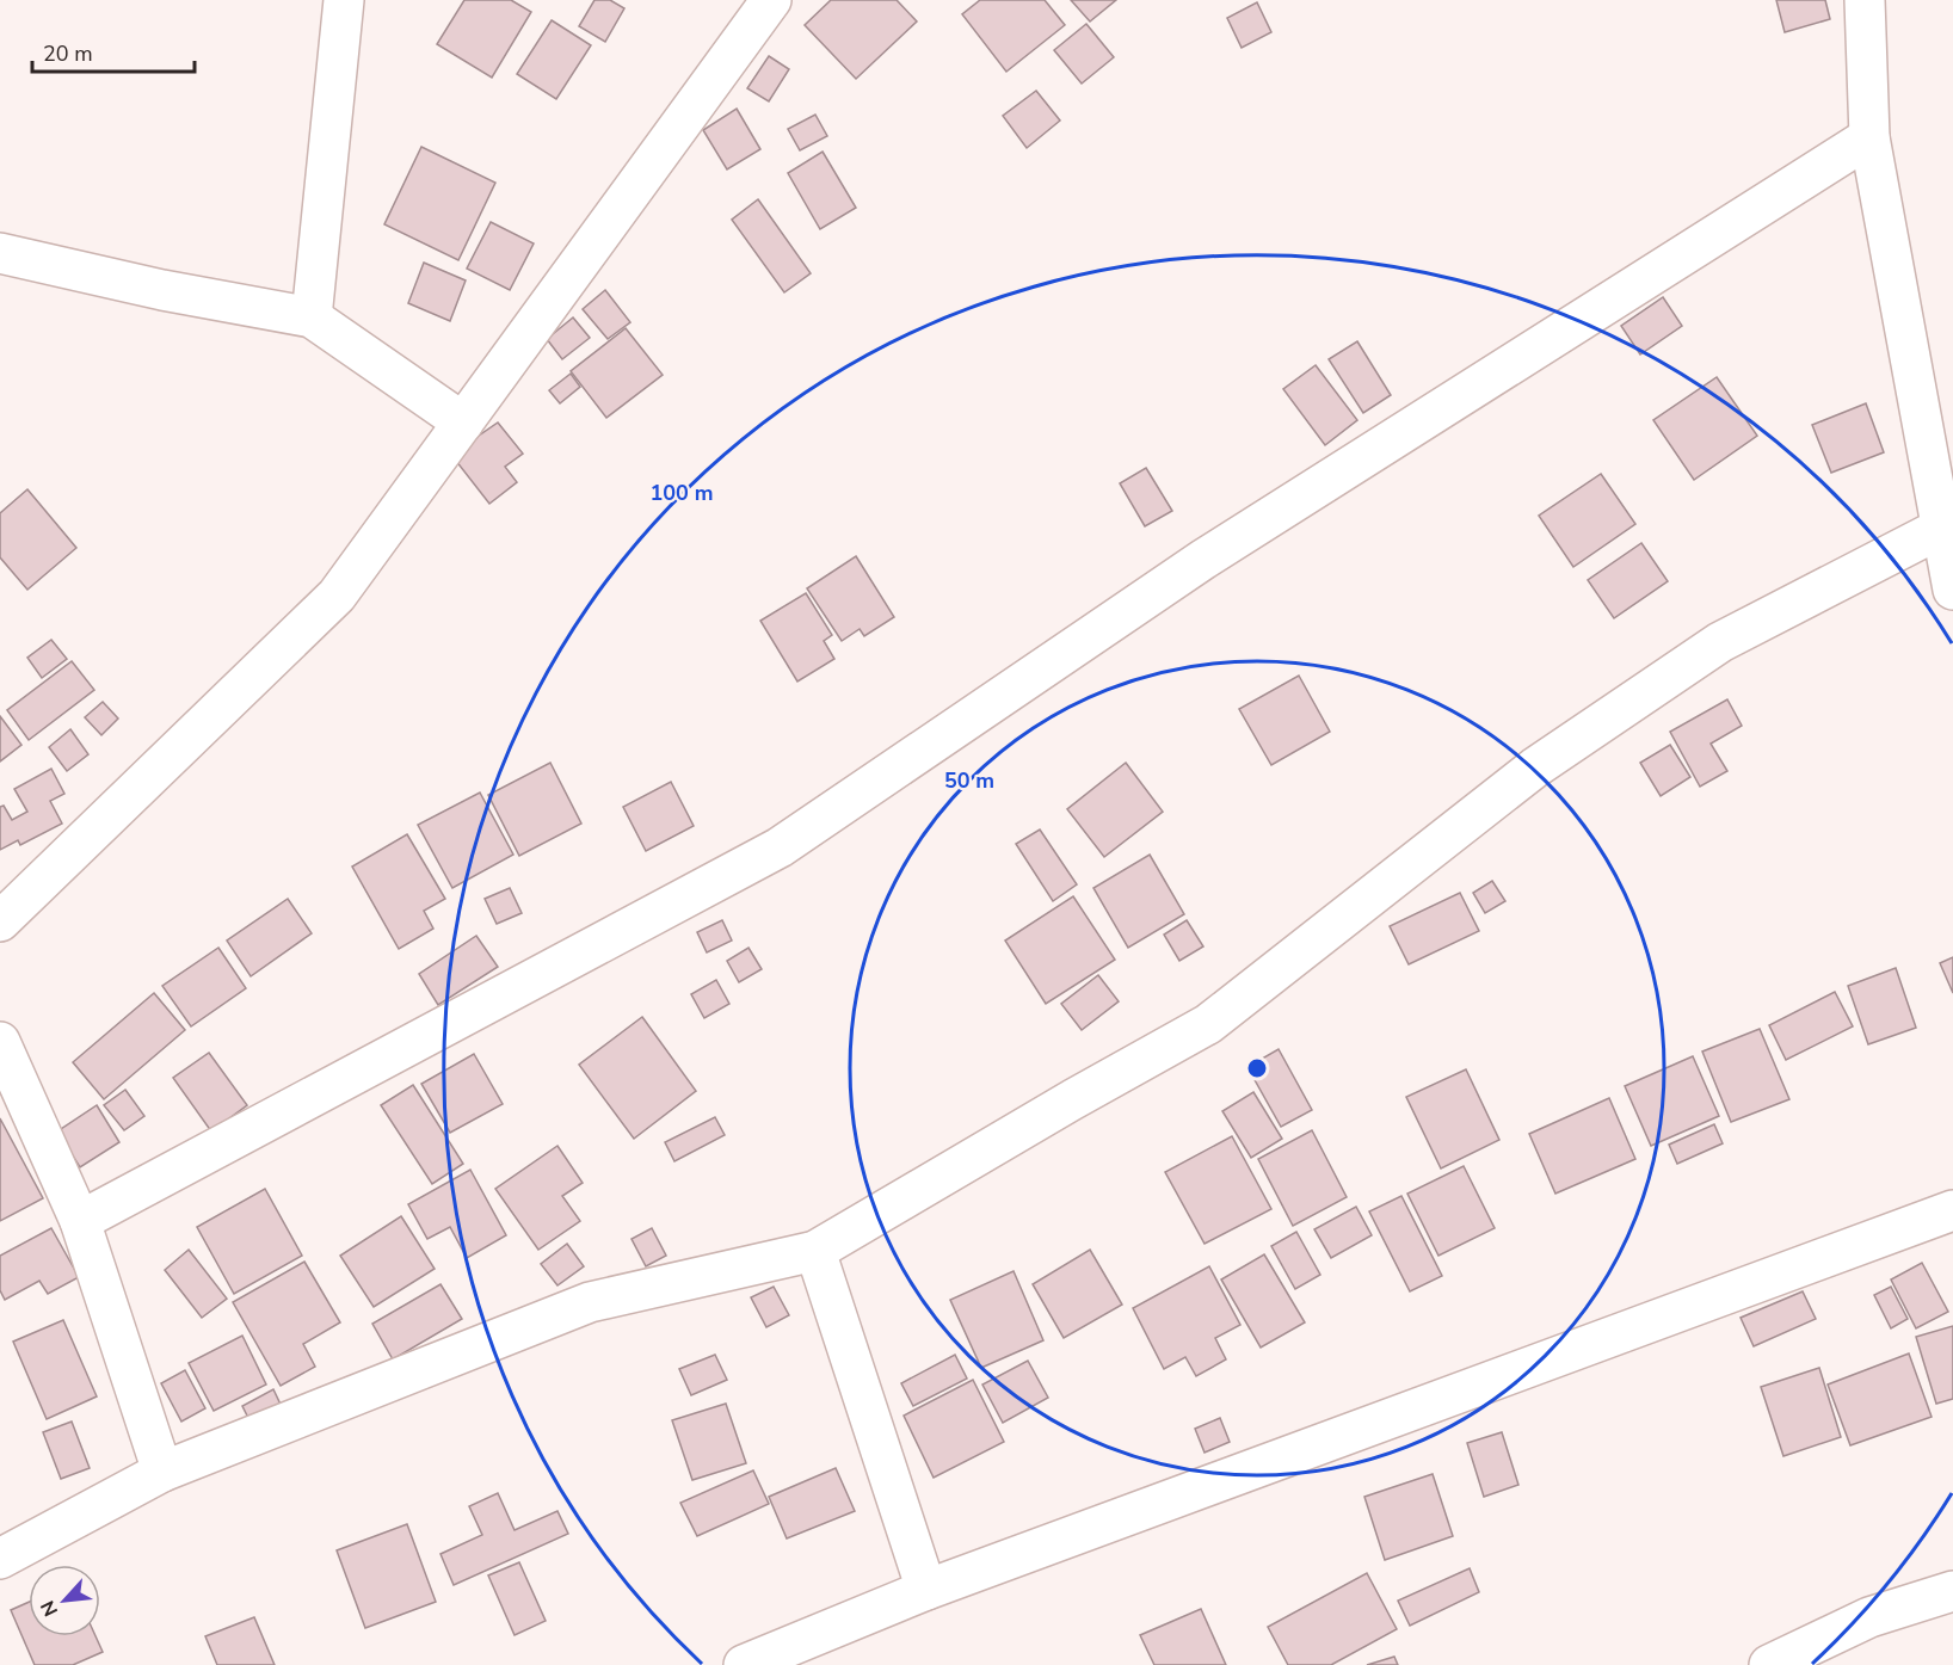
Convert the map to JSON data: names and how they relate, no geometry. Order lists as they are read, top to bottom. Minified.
{"scale_bar":"20 m","north":"bottom left","rings":["100 m","50 m"]}
